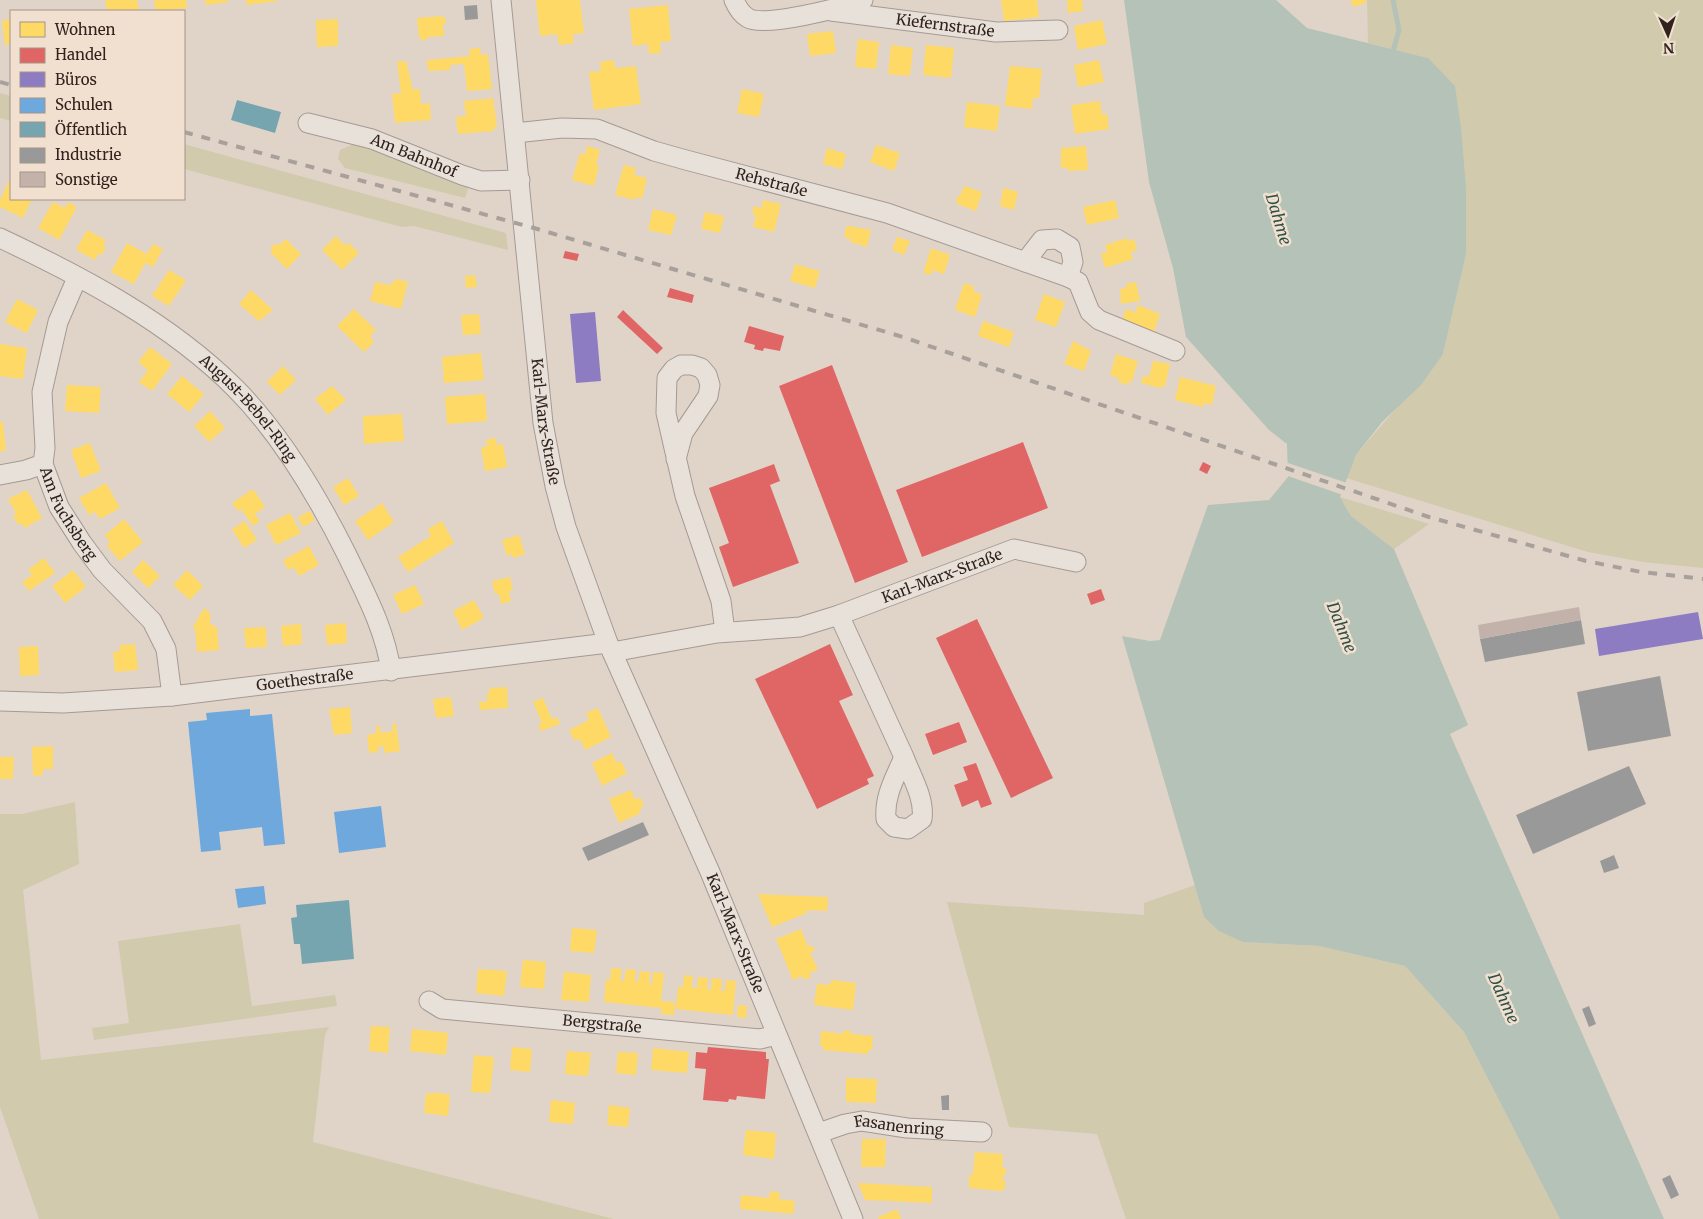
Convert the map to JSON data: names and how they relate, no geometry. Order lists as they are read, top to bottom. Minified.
{"streets":{"street":["Kiefernstraße","Am Bahnhof","Rehstraße","August-Bebel-Ring","Karl-Marx-Straße","Am Fuchsberg","Goethestraße","Bergstraße","Fasanenring"]},"crossings":[["Am Bahnhof","Karl-Marx-Straße"],["Rehstraße","Karl-Marx-Straße"],["August-Bebel-Ring","Am Fuchsberg"],["August-Bebel-Ring","Goethestraße"],["Karl-Marx-Straße","Goethestraße"],["Karl-Marx-Straße","Bergstraße"],["Karl-Marx-Straße","Fasanenring"],["Am Fuchsberg","Goethestraße"]],"water":["Dahme"],"legend":["Wohnen","Handel","Büros","Schulen","Öffentlich","Industrie","Sonstige"],"north":"bottom"}
